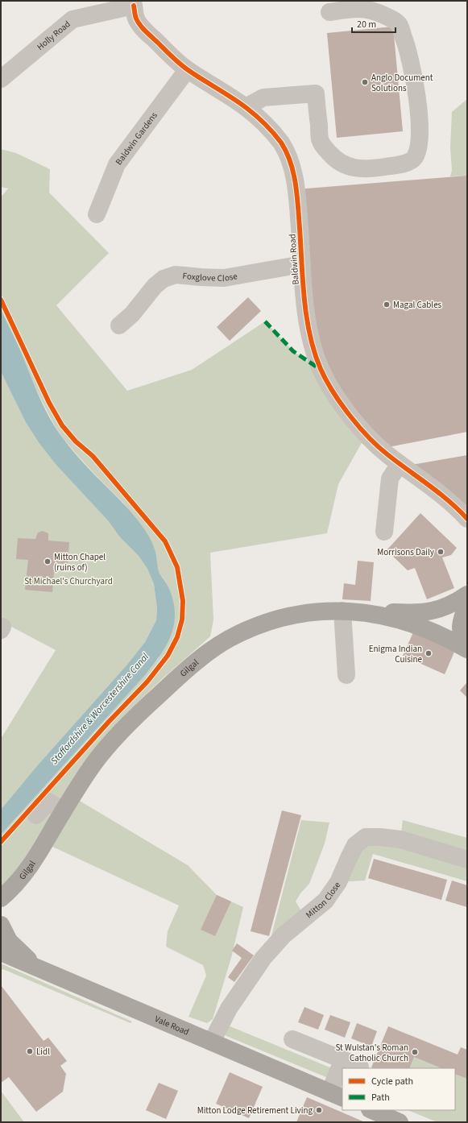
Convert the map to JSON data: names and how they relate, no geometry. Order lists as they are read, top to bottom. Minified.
{"streets":{"main road":["Gilgal","Vale Road"],"street":["Holly Road","Baldwin Gardens","Baldwin Road","Foxglove Close","Mitton Close"]},"crossings":[["Holly Road","Baldwin Road"],["Baldwin Gardens","Baldwin Road"],["Baldwin Road","Foxglove Close"],["Mitton Close","Vale Road"]],"water":["Staffordshire & Worcestershire Canal"],"parks":["St Michael's Churchyard"],"places":["Anglo Document Solutions","Magal Cables","Morrisons Daily","Mitton Chapel (ruins of)","Enigma Indian Cuisine","Lidl","St Wulstan's Roman Catholic Church","Mitton Lodge Retirement Living"],"legend":["Cycle path","Path"],"scale_bar":"20 m"}
